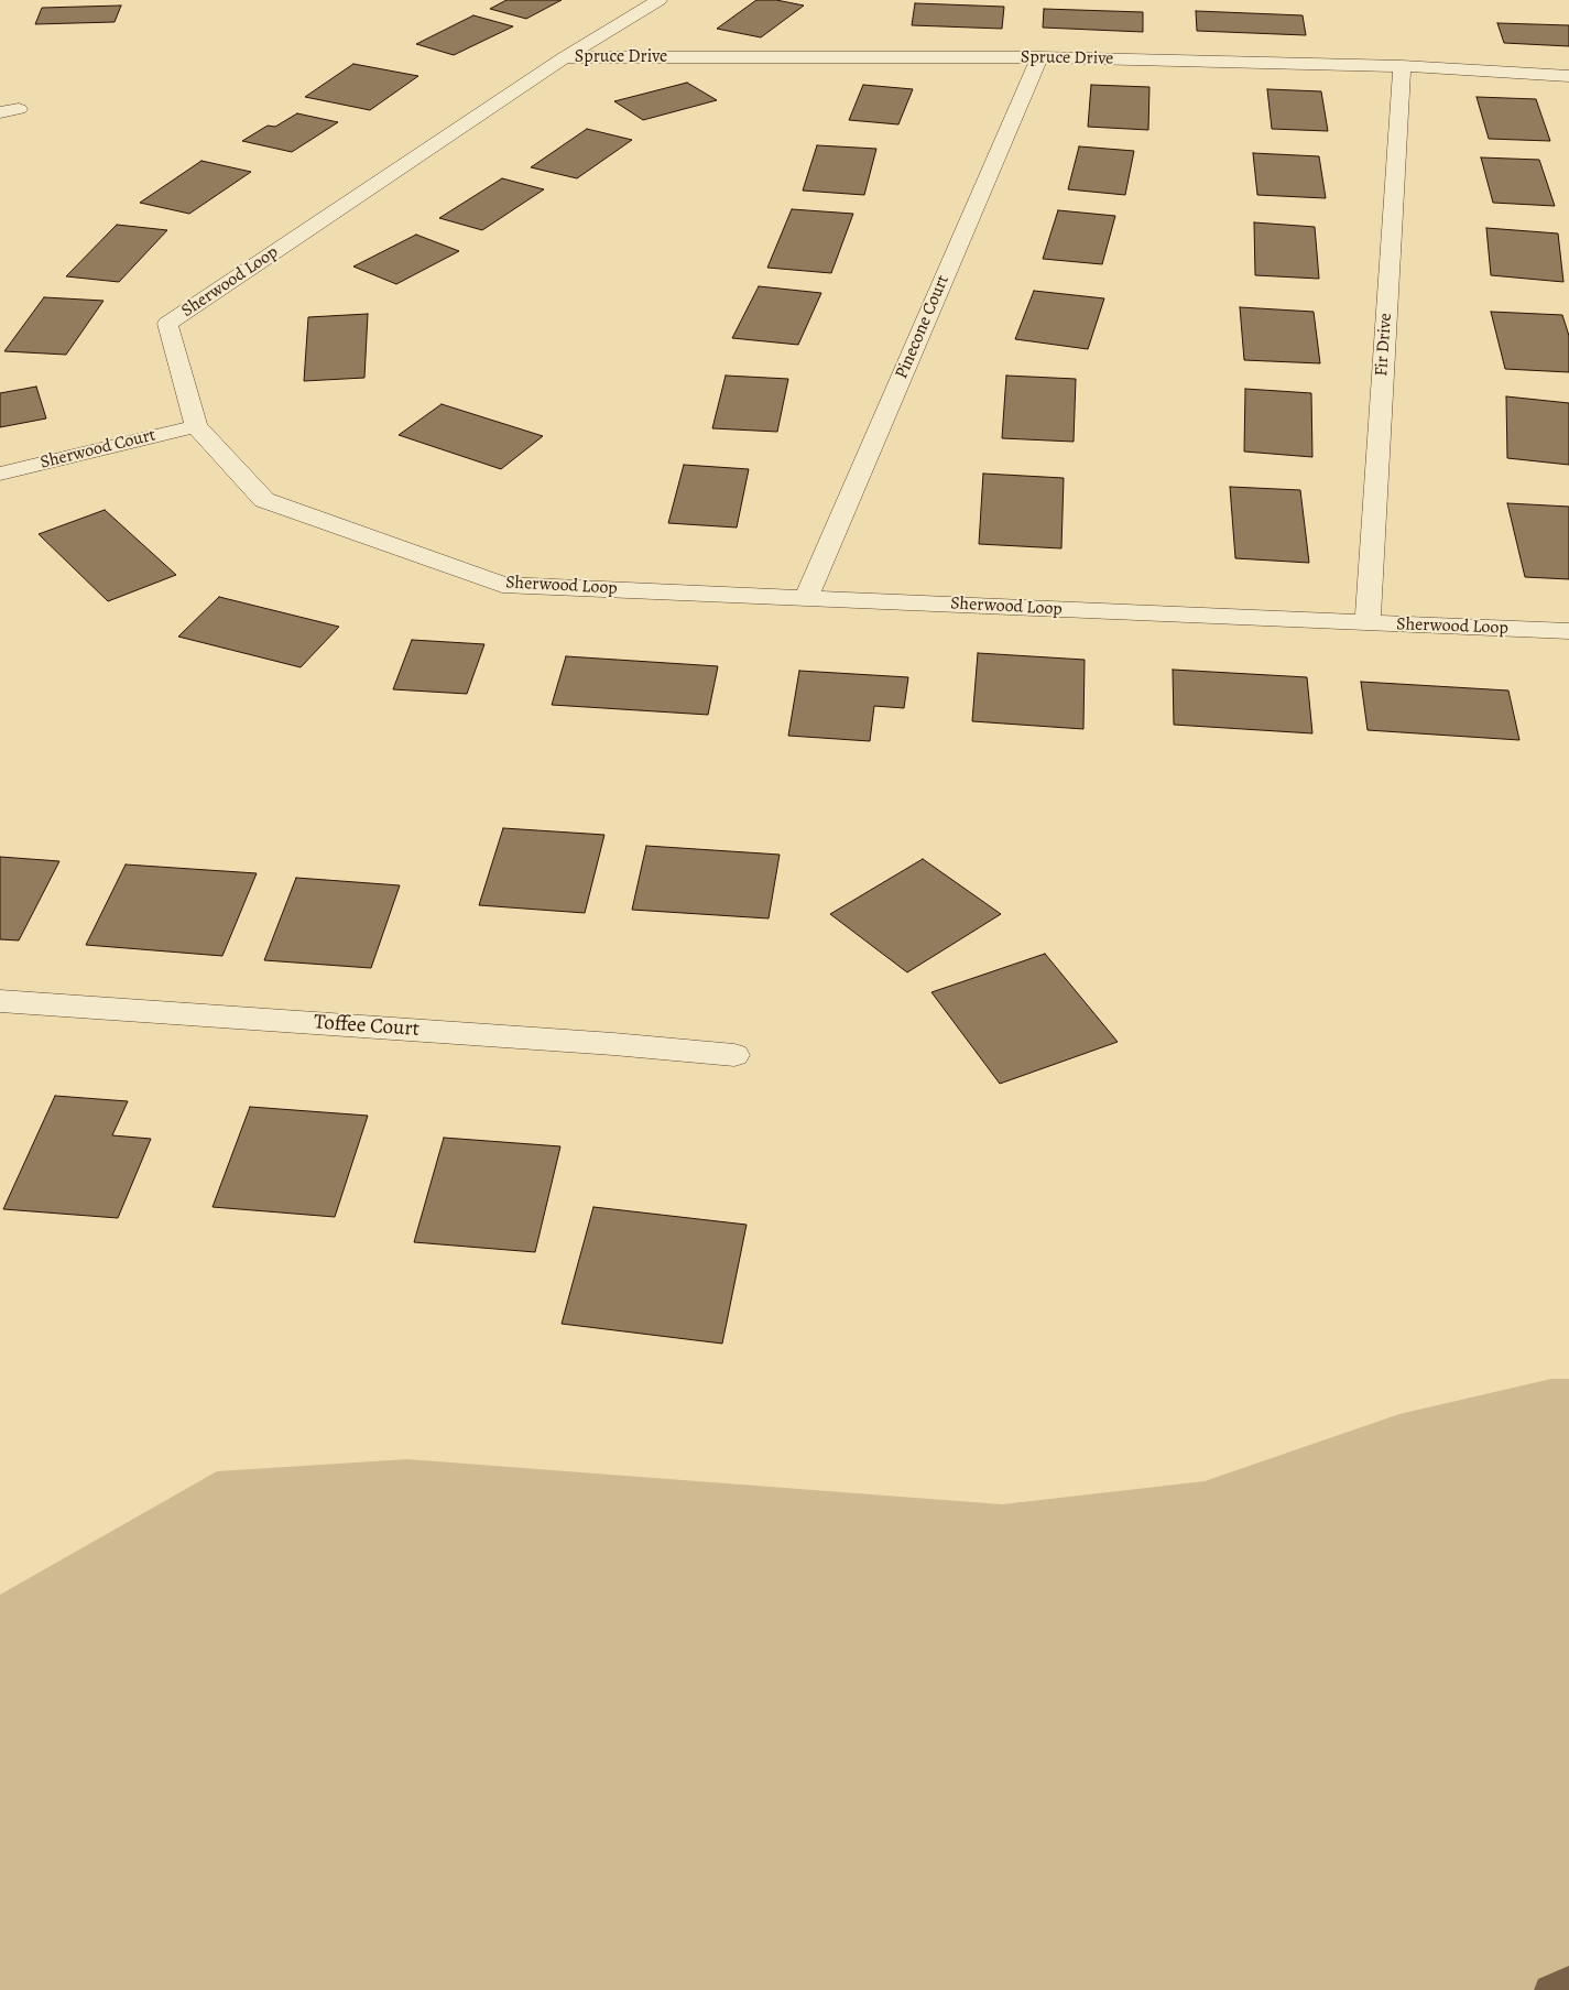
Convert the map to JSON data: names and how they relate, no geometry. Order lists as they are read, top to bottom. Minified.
{"streets":{"street":["Spruce Drive","Sherwood Loop","Pinecone Court","Fir Drive","Sherwood Court","Toffee Court"]},"crossings":[["Spruce Drive","Sherwood Loop"],["Spruce Drive","Pinecone Court"],["Spruce Drive","Fir Drive"],["Sherwood Loop","Pinecone Court"],["Sherwood Loop","Fir Drive"],["Sherwood Loop","Sherwood Court"]]}
